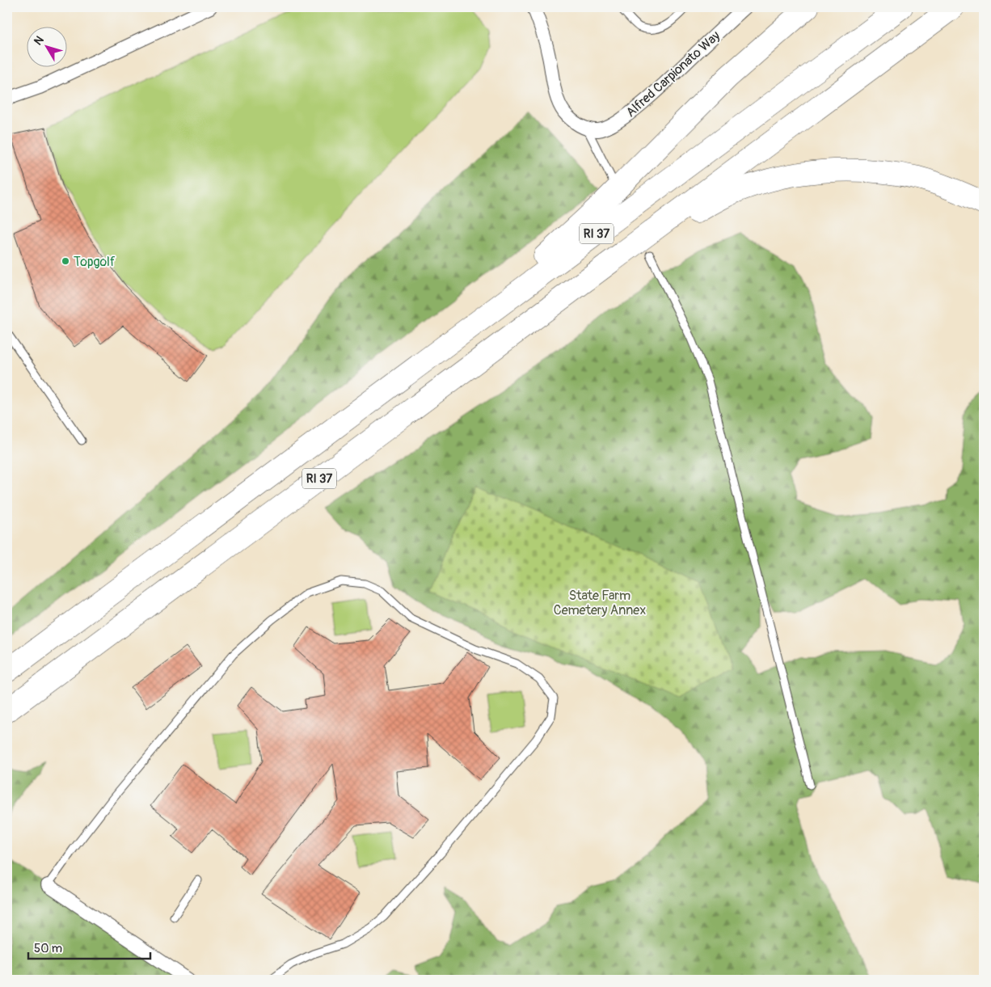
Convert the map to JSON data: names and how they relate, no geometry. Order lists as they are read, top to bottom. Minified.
{"streets":{"highway":["RI 37"],"street":["Alfred Carpionato Way"]},"parks":["State Farm Cemetery Annex"],"places":["Topgolf"],"scale_bar":"50 m","north":"top left"}
